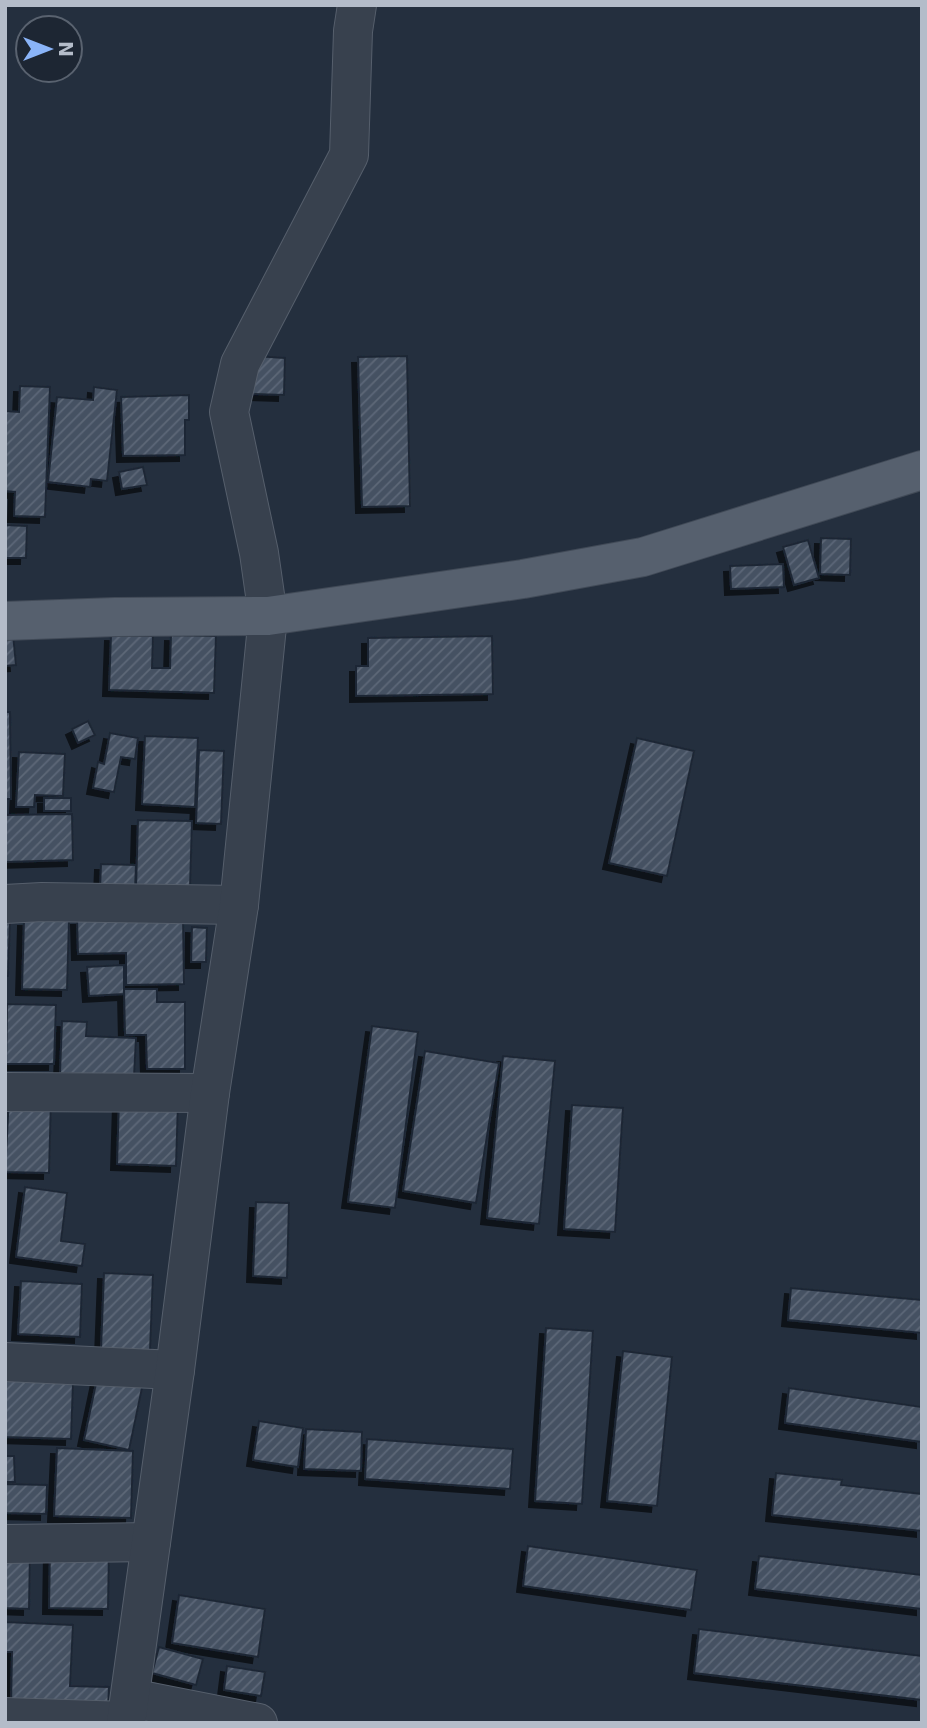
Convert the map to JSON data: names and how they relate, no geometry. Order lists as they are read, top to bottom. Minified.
{"north":"right"}
